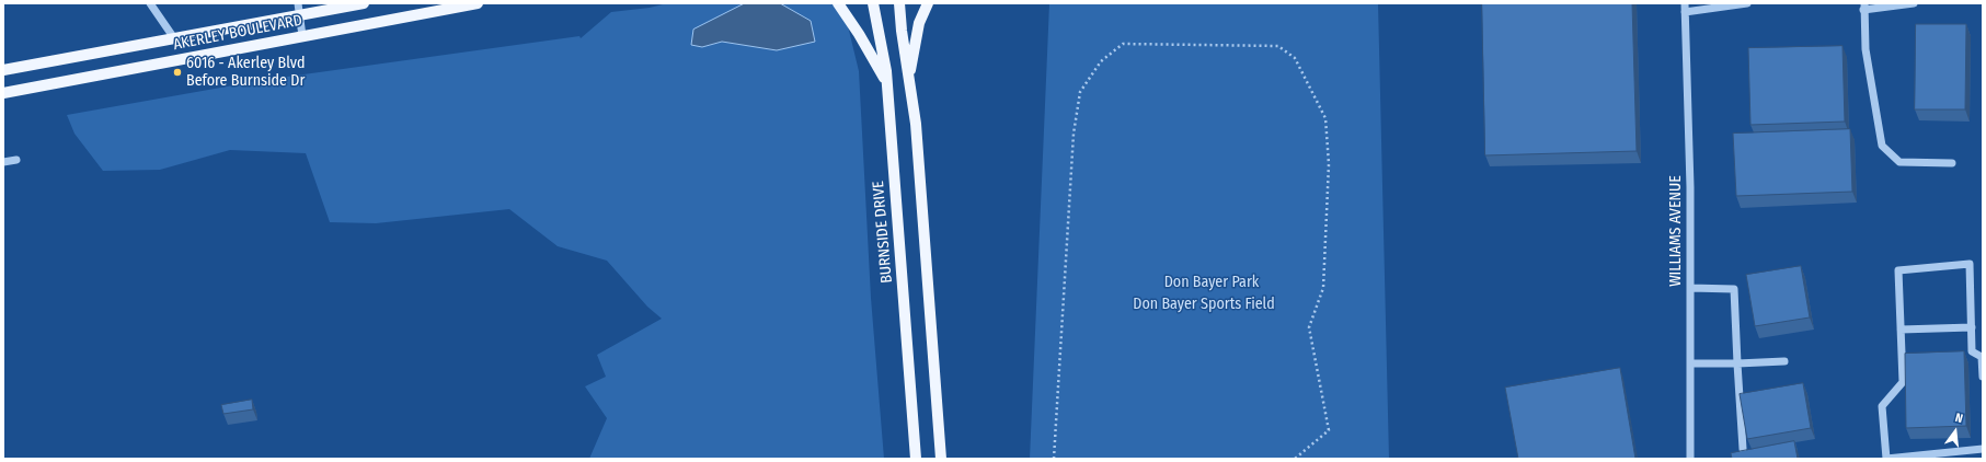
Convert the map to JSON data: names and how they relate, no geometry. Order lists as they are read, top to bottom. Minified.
{"streets":{"main road":["AKERLEY BOULEVARD","BURNSIDE DRIVE"],"street":["WILLIAMS AVENUE"]},"parks":["Don Bayer Park","Don Bayer Sports Field"],"places":["6016 - Akerley Blvd Before Burnside Dr"],"north":"top"}
